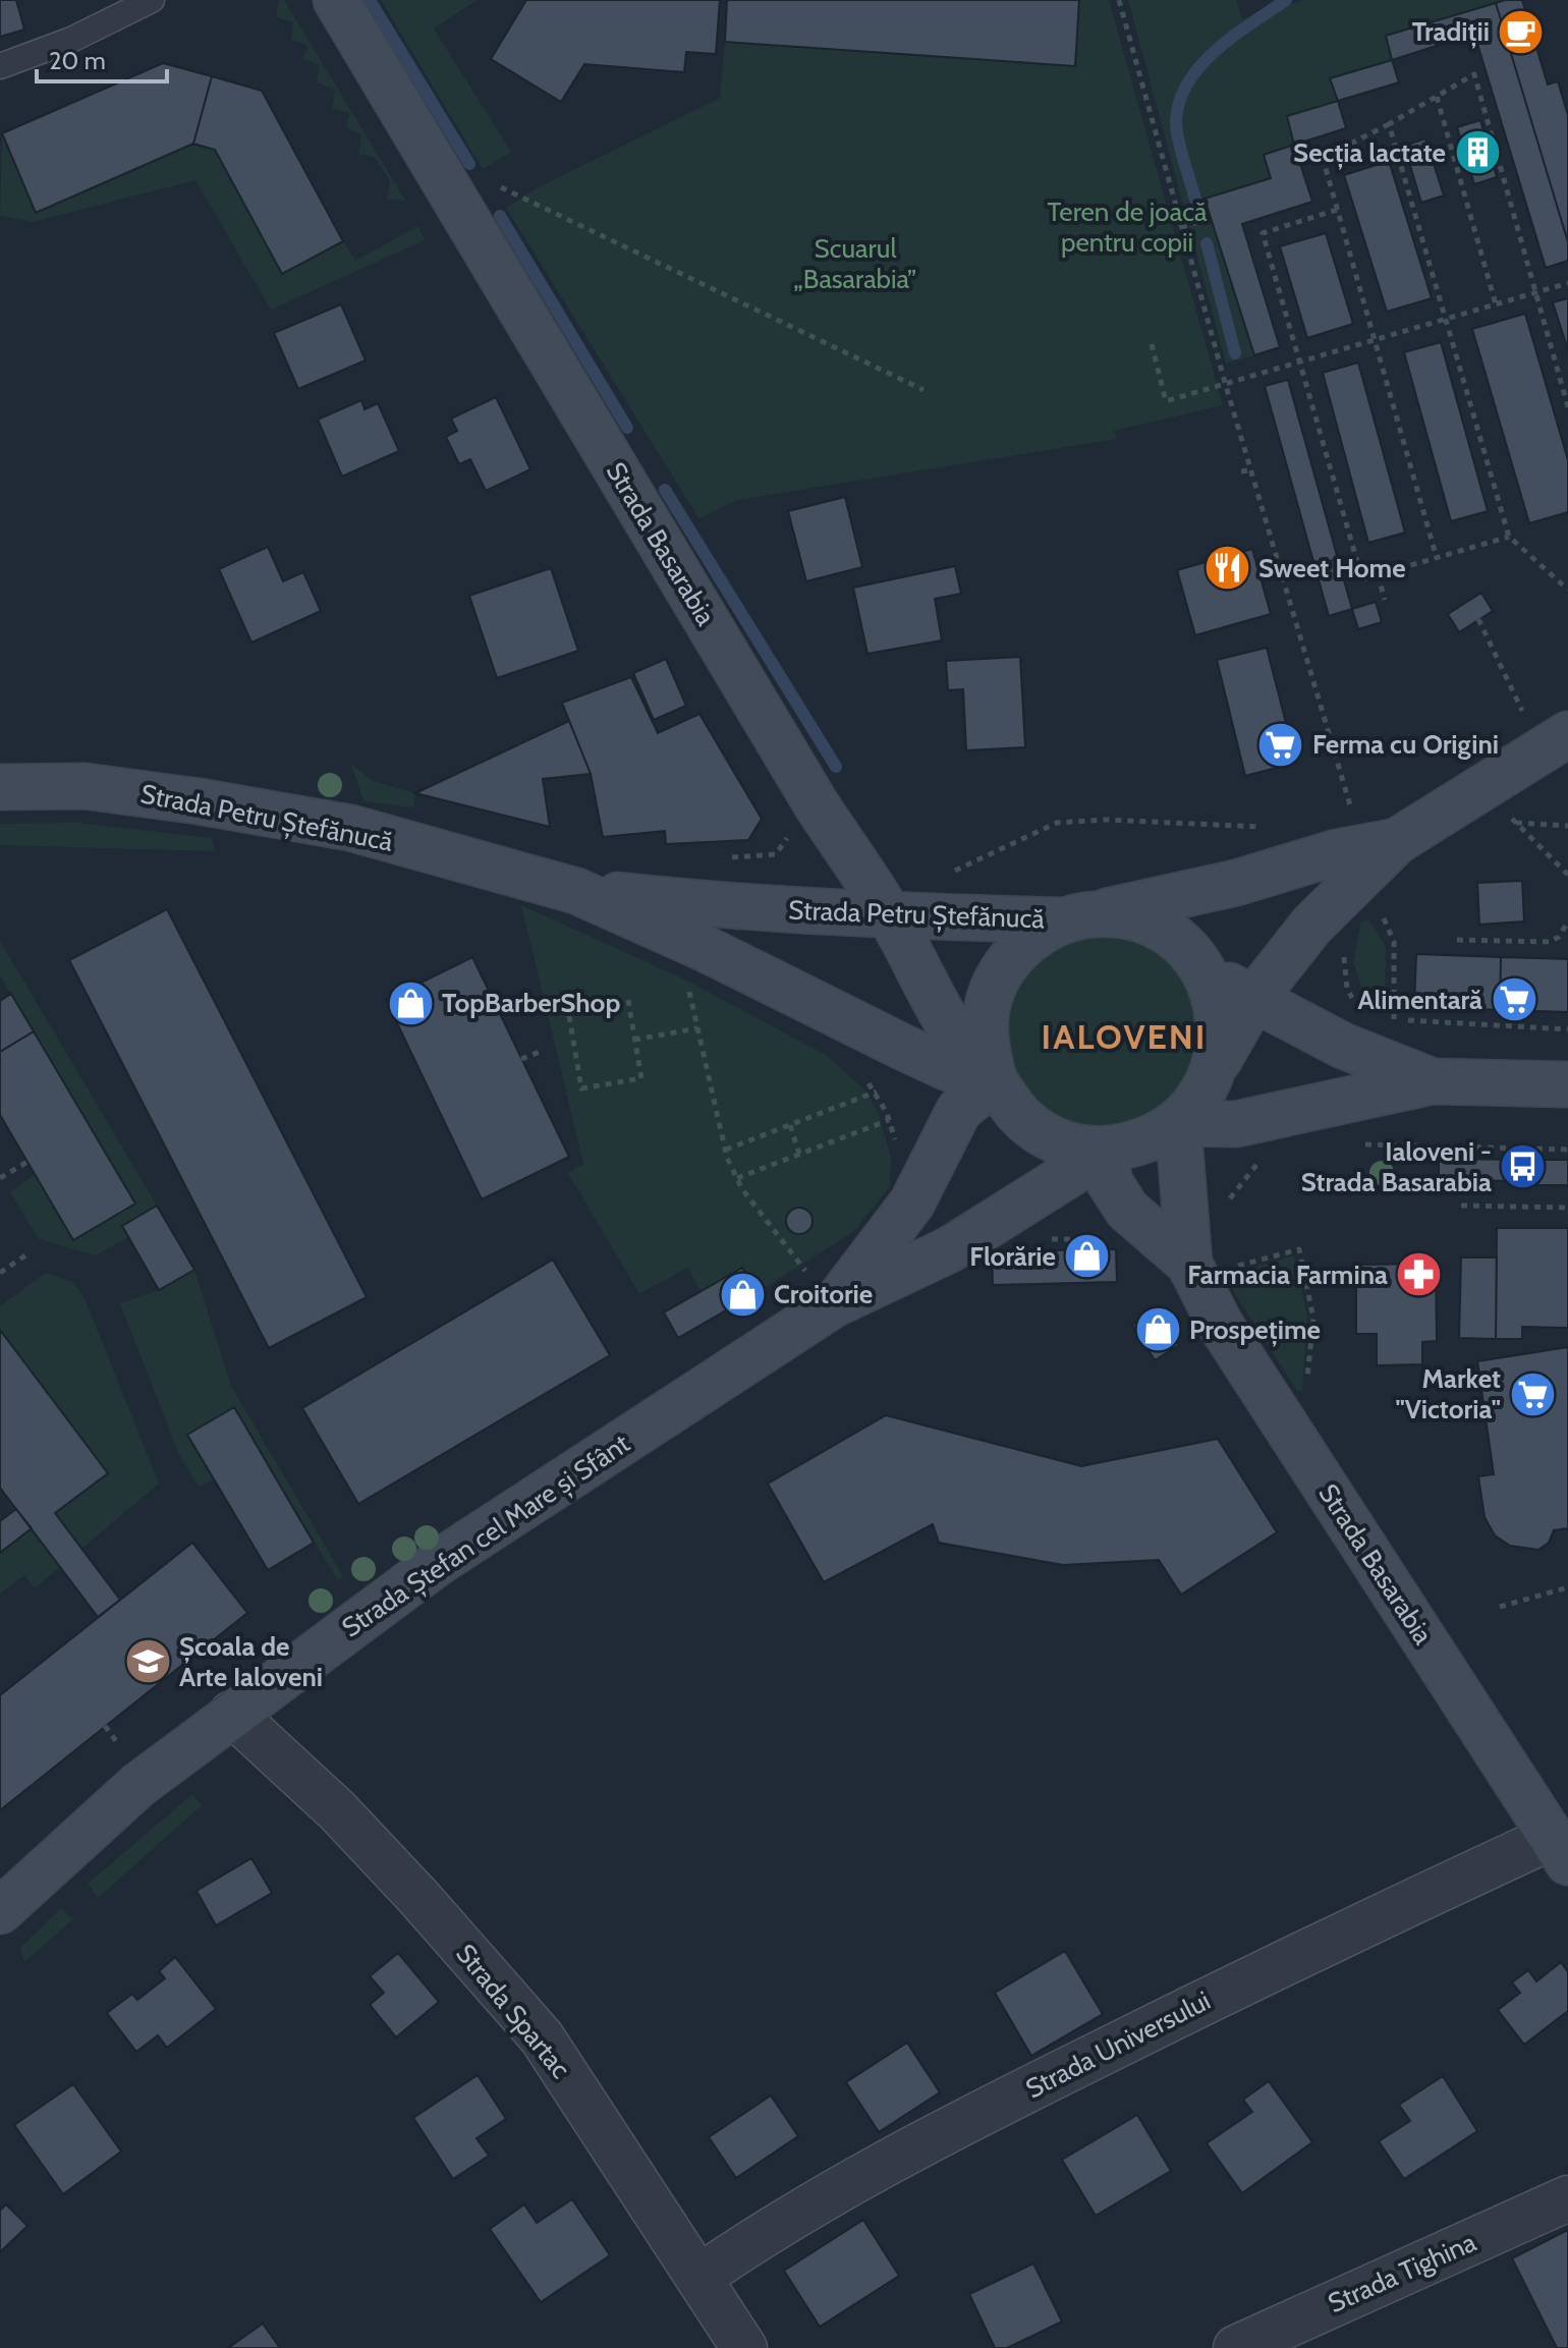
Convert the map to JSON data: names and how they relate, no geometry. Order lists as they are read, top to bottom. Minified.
{"streets":{"main road":["Strada Basarabia","Strada Petru Ștefănucă","Strada Ștefan cel Mare și Sfânt"],"street":["Strada Spartac","Strada Universului","Strada Tighina"]},"crossings":[["Strada Basarabia","Strada Petru Ștefănucă"],["Strada Basarabia","Strada Ștefan cel Mare și Sfânt"],["Strada Basarabia","Strada Universului"],["Strada Petru Ștefănucă","Strada Ștefan cel Mare și Sfânt"],["Strada Ștefan cel Mare și Sfânt","Strada Spartac"],["Strada Spartac","Strada Universului"]],"districts":["IALOVENI"],"parks":["Teren de joacă pentru copii","Scuarul „Basarabia”"],"places":{"cafe":["Tradiții"],"building":["Secția lactate"],"restaurant":["Sweet Home"],"supermarket":["Ferma cu Origini","Alimentară","Market \"Victoria\""],"shop":["TopBarberShop","Florărie","Croitorie","Prospețime"],"bus stop":["Ialoveni - Strada Basarabia"],"pharmacy":["Farmacia Farmina"],"school or university":["Școala de Arte Ialoveni"]},"scale_bar":"20 m"}
